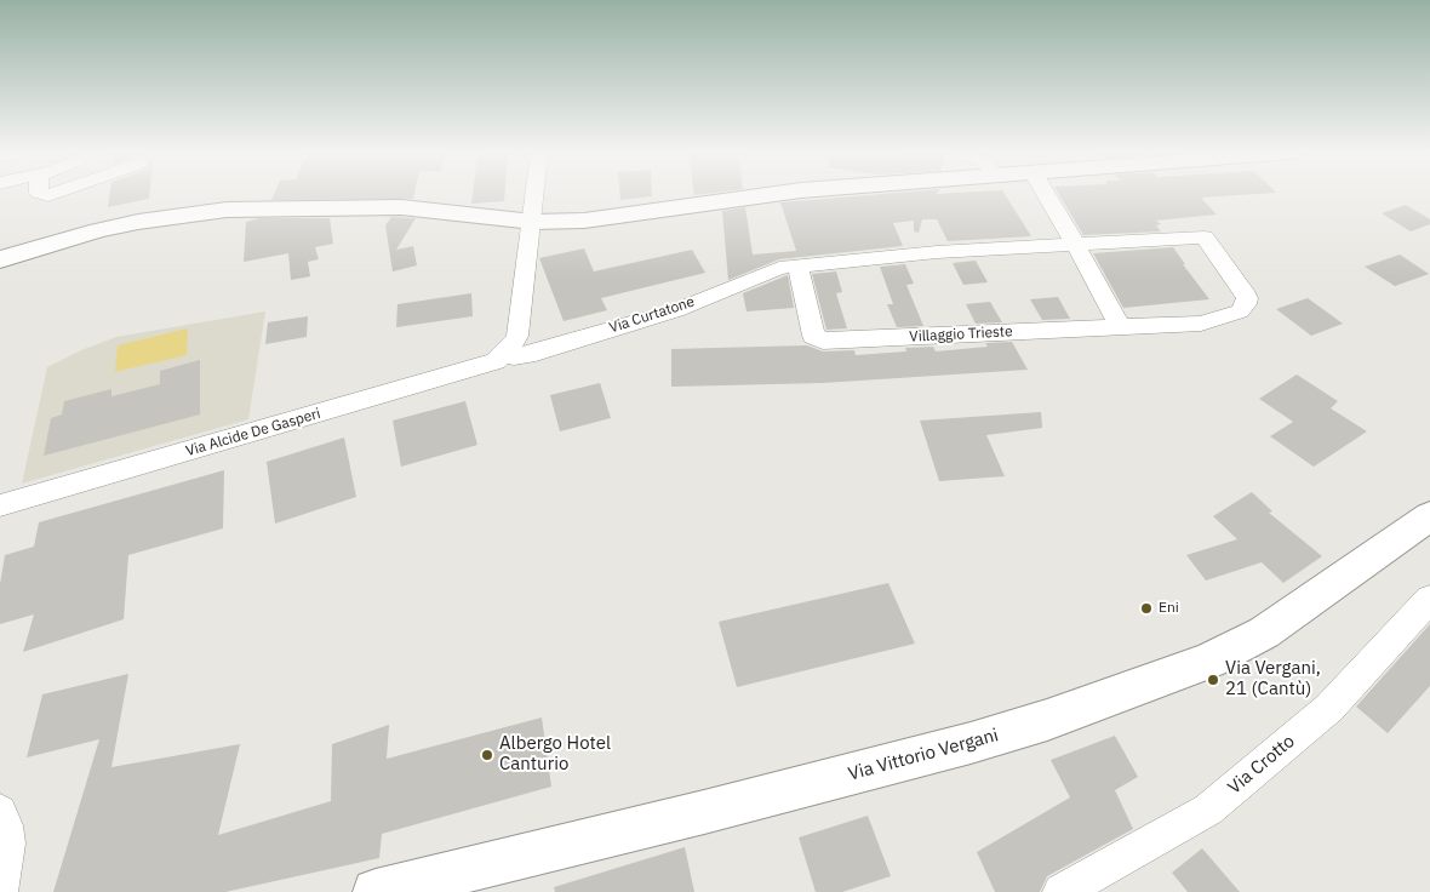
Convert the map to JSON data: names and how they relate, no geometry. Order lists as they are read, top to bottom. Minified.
{"streets":{"street":["Via Curtatone","Villaggio Trieste","Via Alcide De Gasperi","Via Vittorio Vergani","Via Crotto"]},"crossings":[["Via Curtatone","Villaggio Trieste"],["Via Curtatone","Via Alcide De Gasperi"]],"places":["Eni","Via Vergani, 21 (Cantù)","Albergo Hotel Canturio"]}
